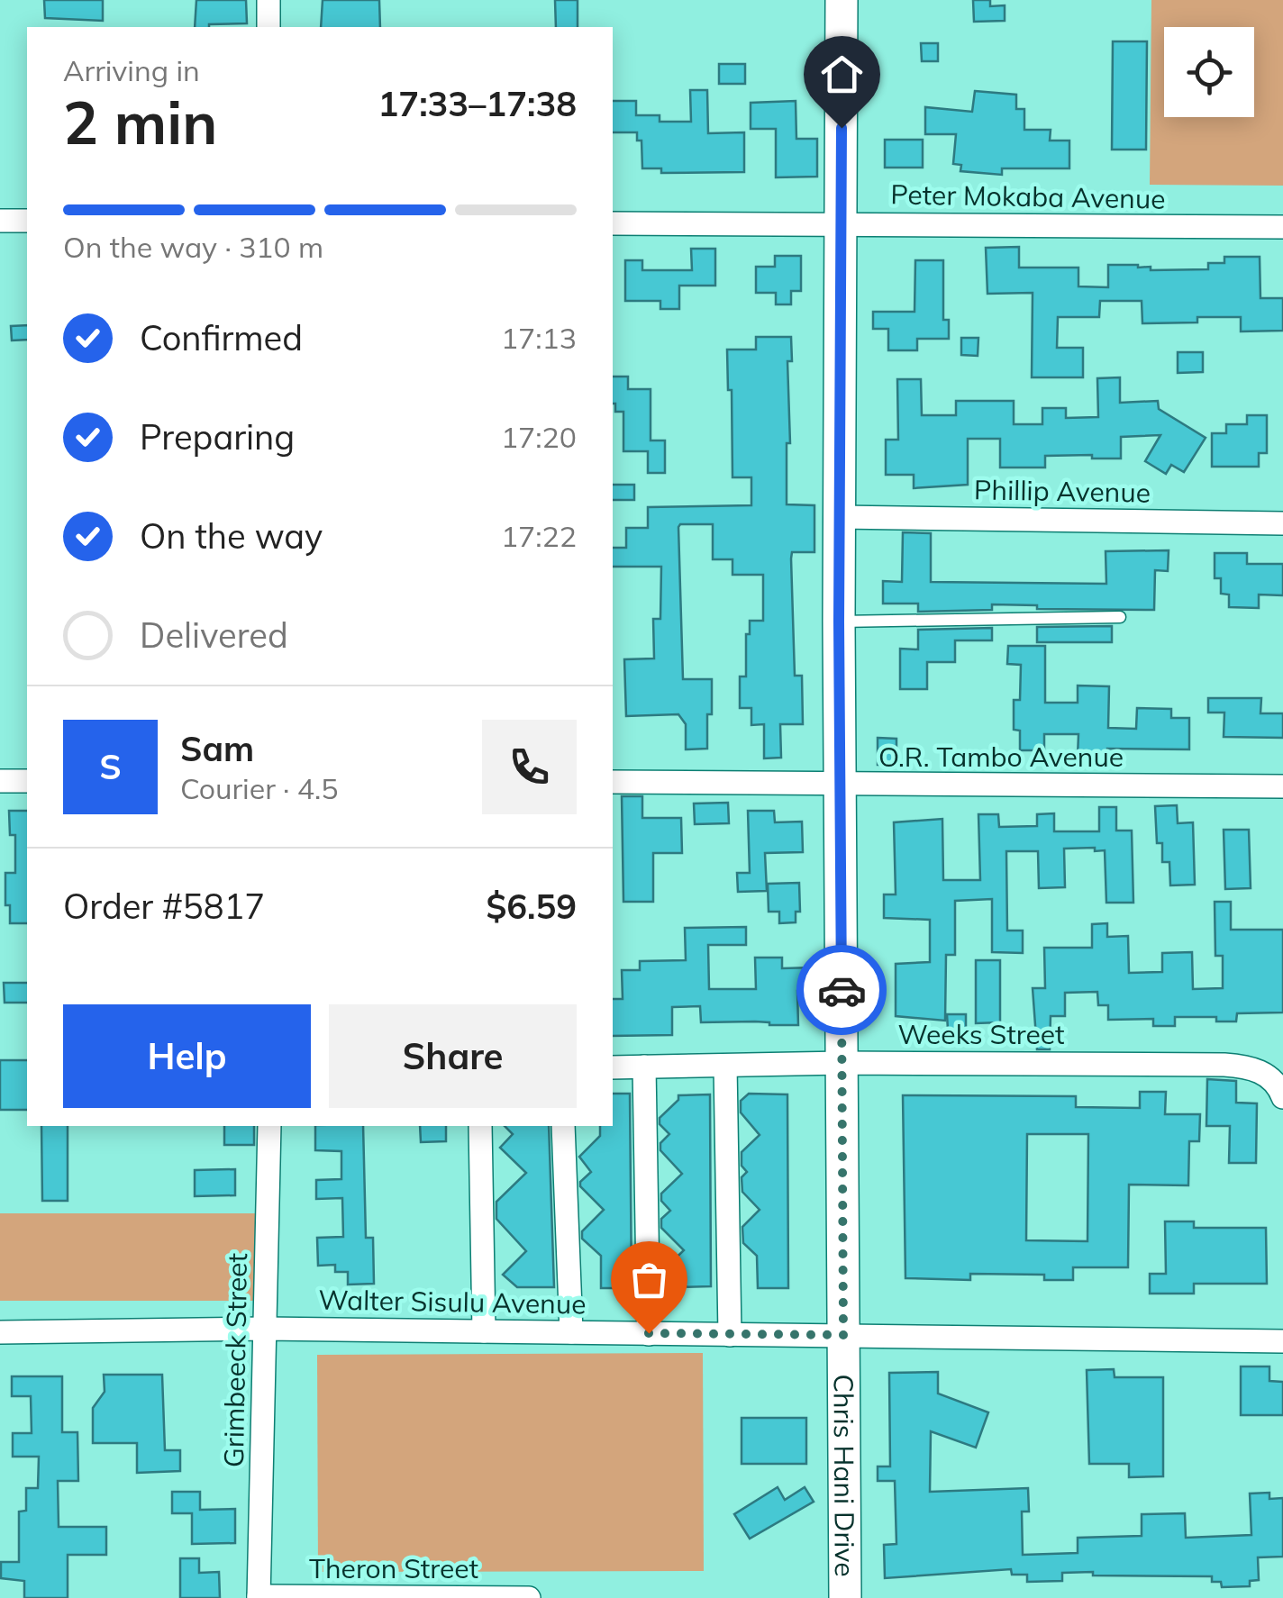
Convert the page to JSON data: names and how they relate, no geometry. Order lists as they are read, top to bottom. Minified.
{"streets":{"street":["Peter Mokaba Avenue","Phillip Avenue","O.R. Tambo Avenue","Weeks Street","Walter Sisulu Avenue","Grimbeeck Street","Chris Hani Drive","Theron Street"]},"crossings":[["Peter Mokaba Avenue","Chris Hani Drive"],["Phillip Avenue","Chris Hani Drive"],["O.R. Tambo Avenue","Chris Hani Drive"],["Weeks Street","Chris Hani Drive"],["Walter Sisulu Avenue","Grimbeeck Street"],["Walter Sisulu Avenue","Chris Hani Drive"],["Grimbeeck Street","Theron Street"]],"page":{"heading":["2 min","Arriving in","17:33–17:38"],"panel":["Sam","Courier · 4.5","Order #5817","$6.59"],"bar":"On the way · 310 m","list":[["Confirmed","17:13"],["Preparing","17:20"],["On the way","17:22"],"Delivered"],"round":"S","buttons":["Help","Share"]}}
